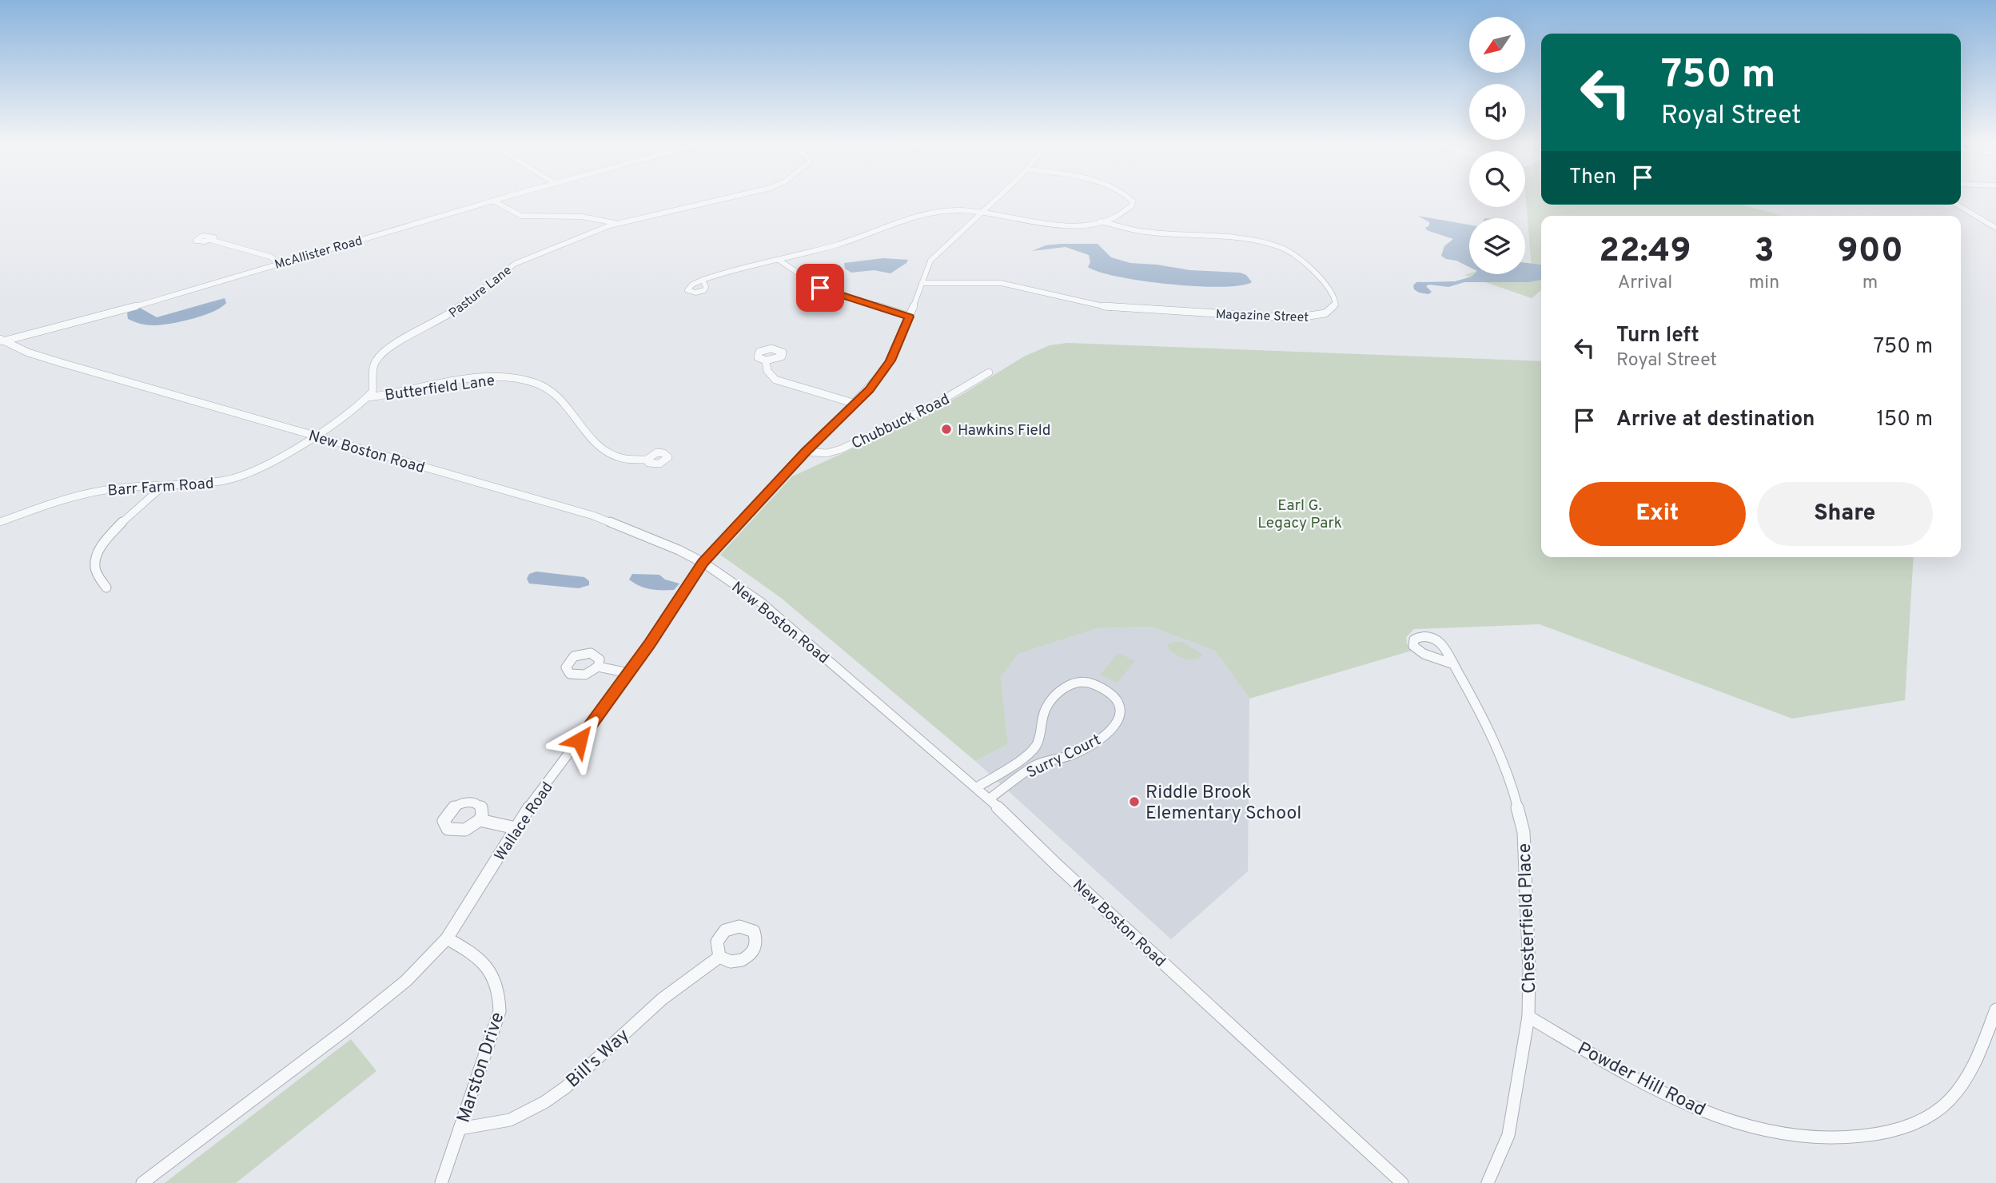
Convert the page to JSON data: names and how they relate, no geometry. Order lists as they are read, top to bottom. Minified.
{"streets":{"street":["McAllister Road","Pasture Lane","Magazine Street","Butterfield Lane","Chubbuck Road","New Boston Road","Barr Farm Road","Surry Court","Wallace Road","Chesterfield Place","Bill's Way","Marston Drive","Powder Hill Road"]},"crossings":[["McAllister Road","New Boston Road"],["Pasture Lane","Butterfield Lane"],["Magazine Street","Wallace Road"],["Chubbuck Road","Wallace Road"],["New Boston Road","Barr Farm Road"],["New Boston Road","Surry Court"],["New Boston Road","Wallace Road"],["Wallace Road","Marston Drive"],["Chesterfield Place","Powder Hill Road"],["Bill's Way","Marston Drive"]],"parks":["Earl G. Legacy Park"],"places":["Hawkins Field","Riddle Brook Elementary School"],"north":"bottom left","page":{"turn":["750 m","Royal Street"],"then":"Then","eta":["22:49","Arrival","3","min","900","m"],"list":[{"name":"Turn left","note":"Royal Street","value":"750 m"},{"name":"Arrive at destination","value":"150 m"}],"buttons":["Exit","Share"]}}
